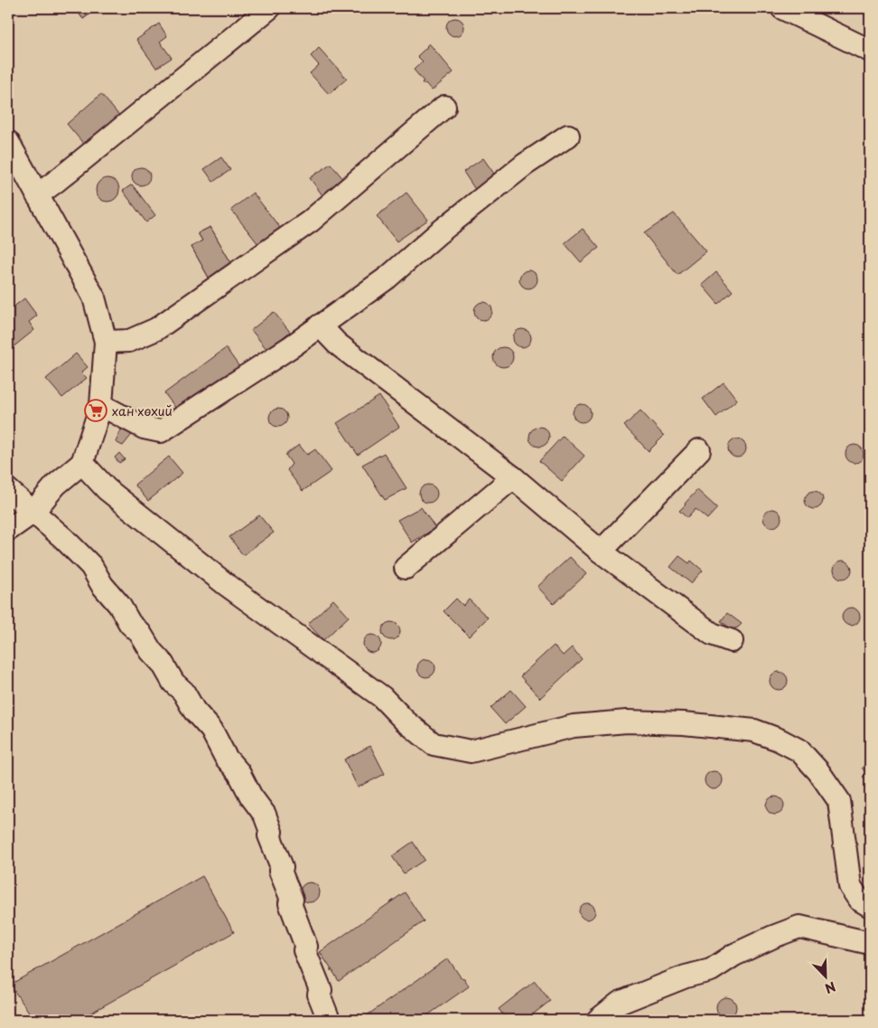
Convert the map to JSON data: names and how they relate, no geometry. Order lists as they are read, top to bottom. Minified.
{"places":{"supermarket":["хан хөхий"]},"north":"bottom right"}
